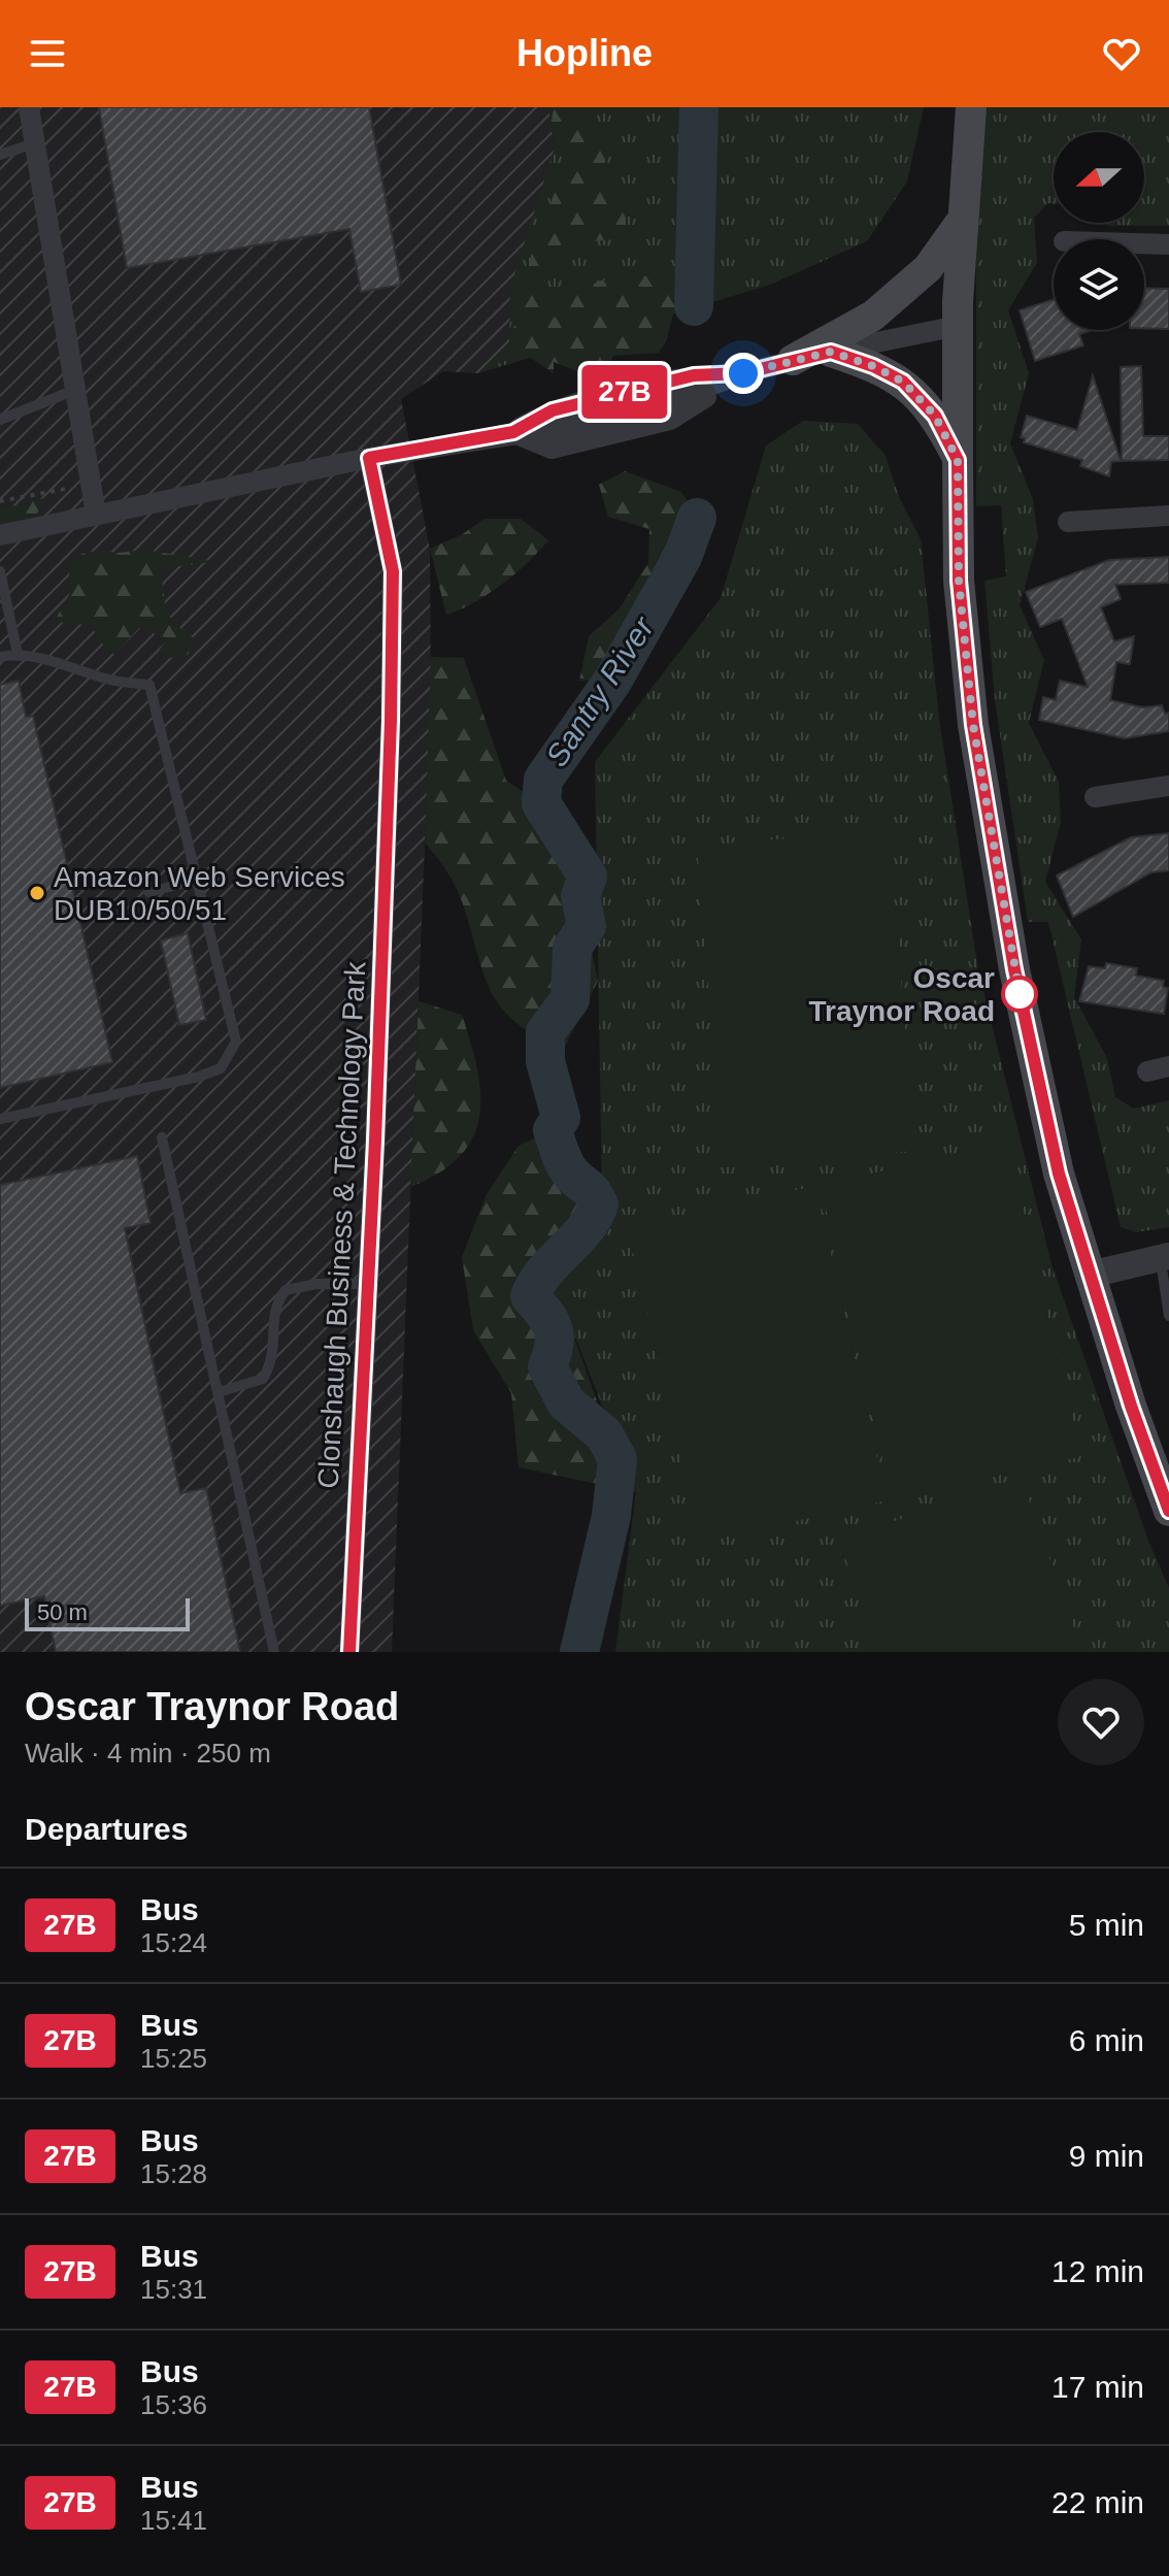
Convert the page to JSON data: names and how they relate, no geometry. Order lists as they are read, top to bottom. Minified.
{"streets":{"street":["Clonshaugh Business & Technology Park"]},"water":["Santry River"],"places":["Amazon Web Services DUB10/50/51","Oscar Traynor Road"],"lines":["bus line 27B"],"scale_bar":"50 m","north":"left","page":{"header":"Hopline","on_map":"27B","scale":"50 m","heading":[["Oscar Traynor Road","Walk · 4 min · 250 m"],"Departures"],"list":[{"mark":"27B","name":"Bus","note":"15:24","value":"5 min"},{"mark":"27B","name":"Bus","note":"15:25","value":"6 min"},{"mark":"27B","name":"Bus","note":"15:28","value":"9 min"},{"mark":"27B","name":"Bus","note":"15:31","value":"12 min"},{"mark":"27B","name":"Bus","note":"15:36","value":"17 min"},{"mark":"27B","name":"Bus","note":"15:41","value":"22 min"}]}}
